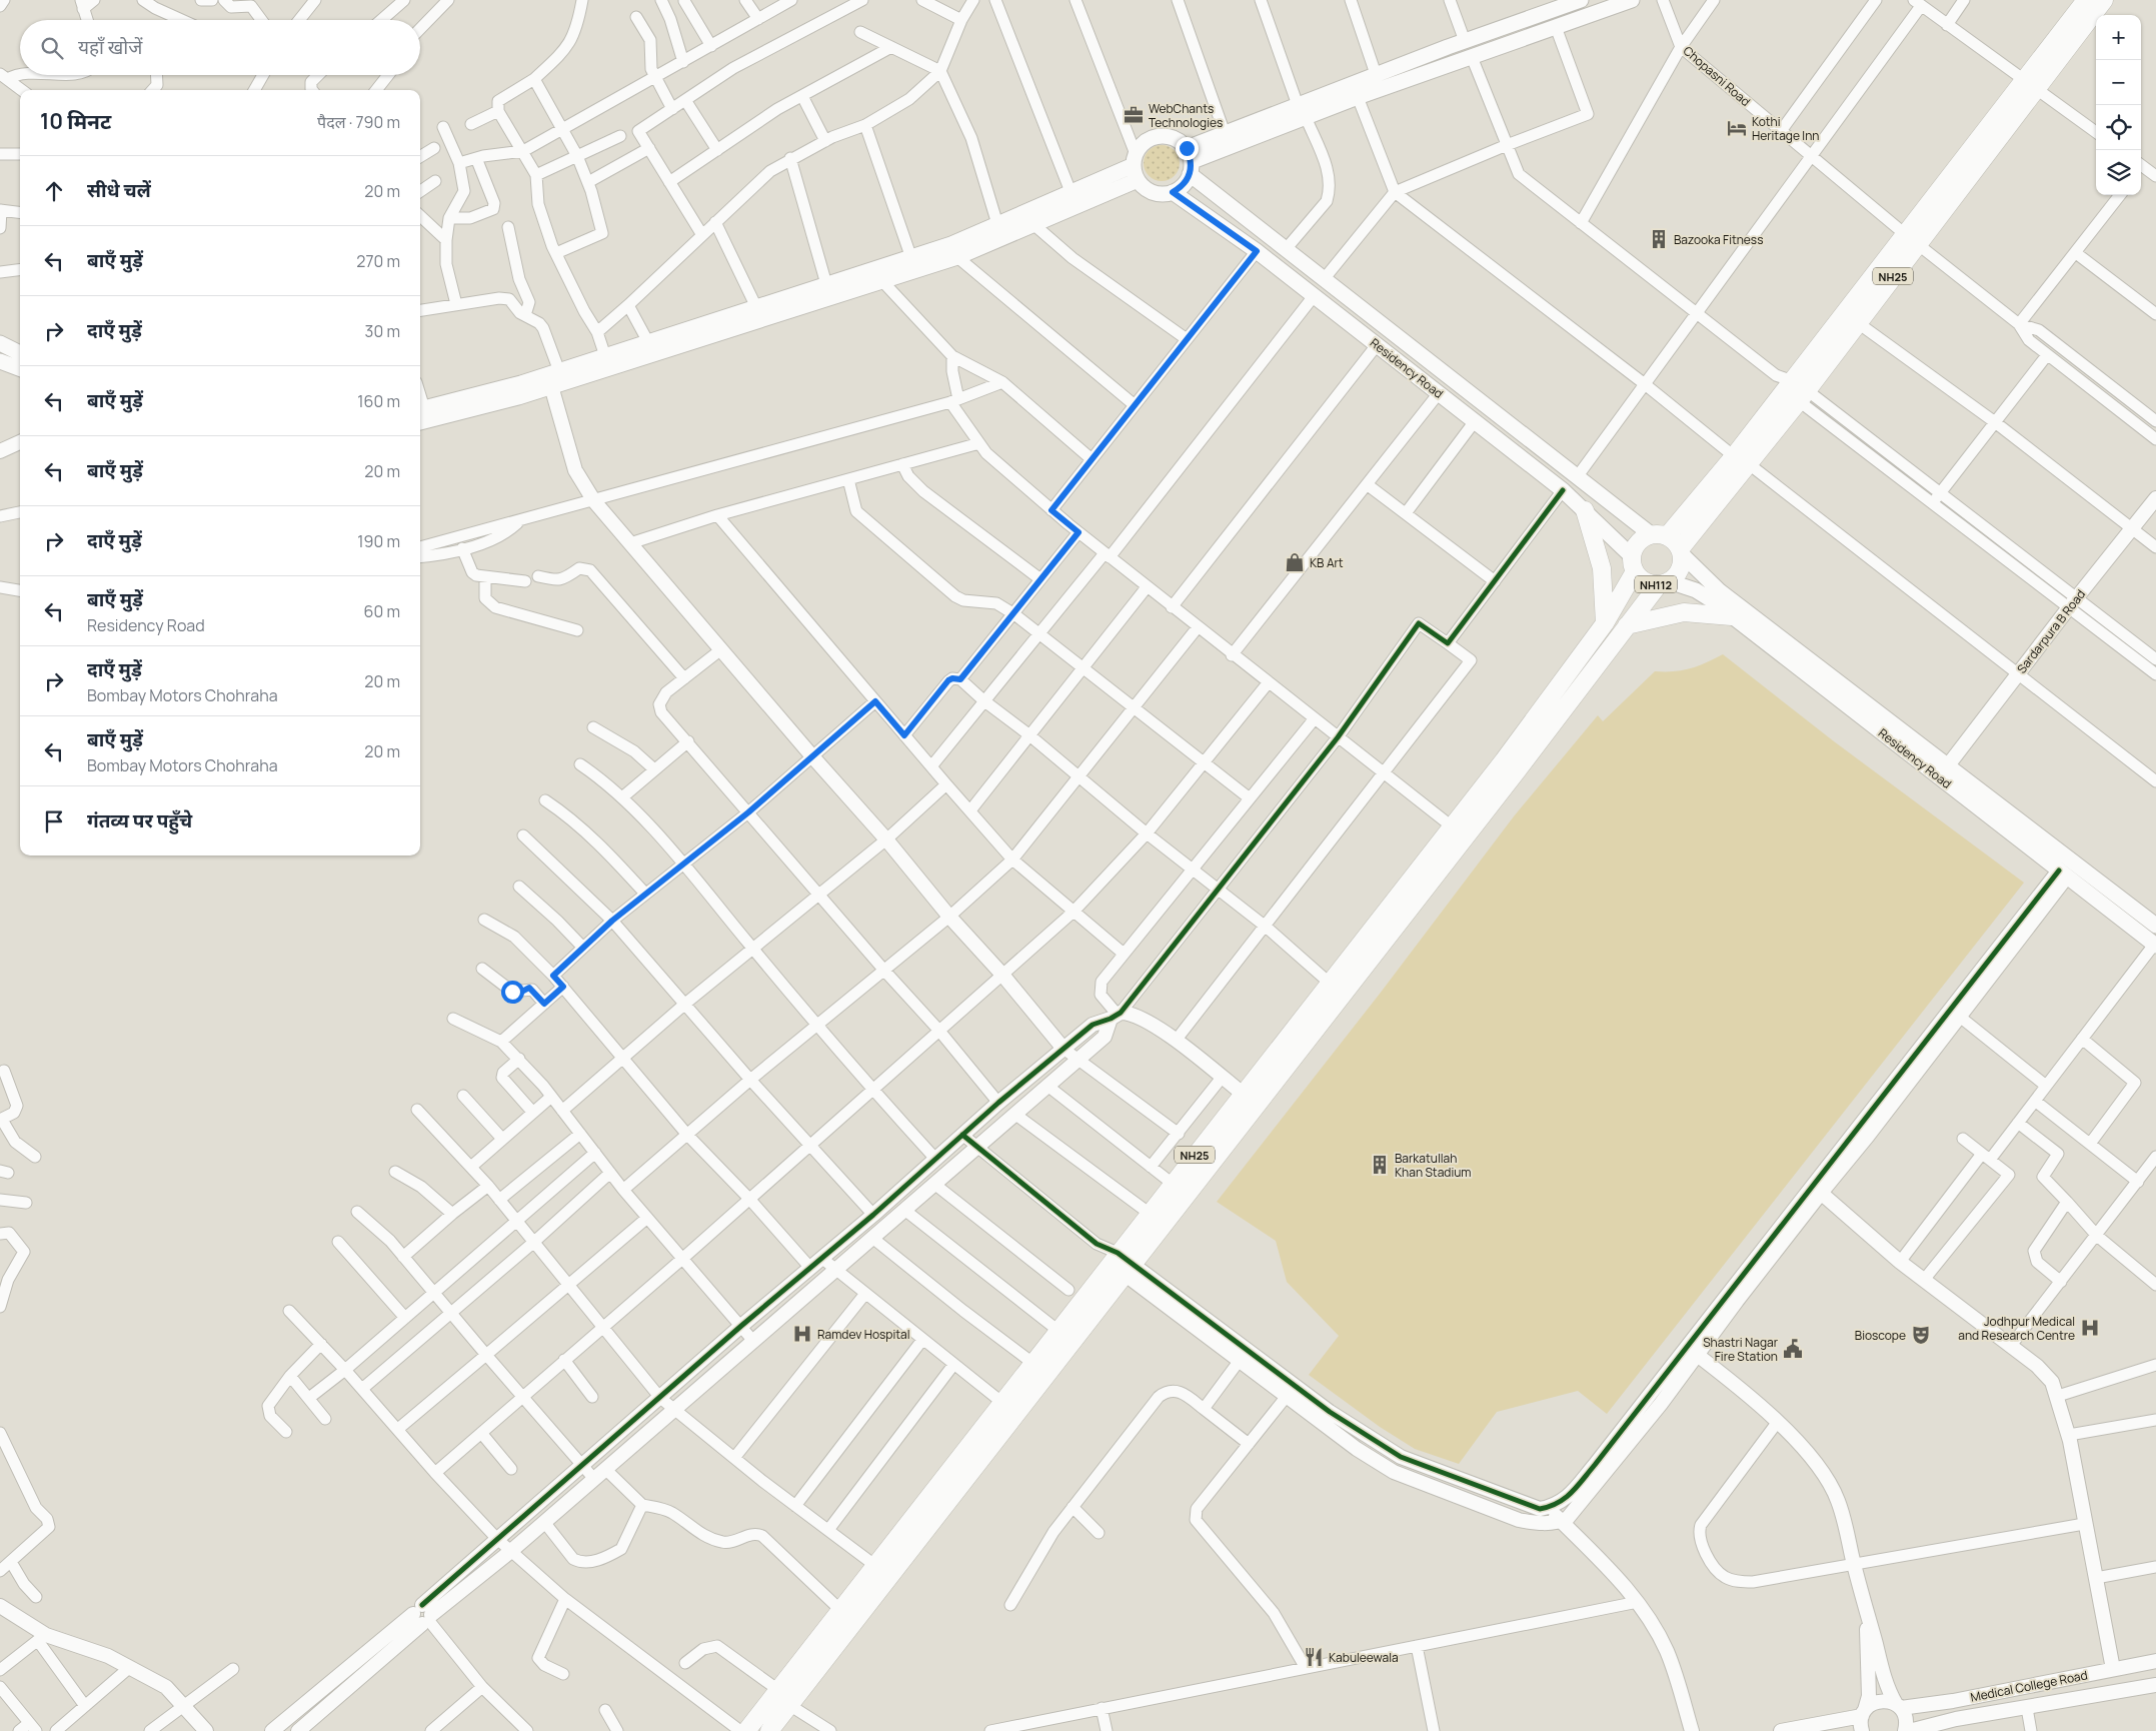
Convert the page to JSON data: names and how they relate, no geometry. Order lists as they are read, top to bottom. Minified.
{"streets":{"main road":["NH25","Residency Road","NH112"],"street":["Chopasni Road","Sardarpura B Road","Medical College Road"]},"crossings":[["Chopasni Road","NH25"],["NH25","Residency Road"],["NH25","NH112"],["Residency Road","NH112"],["Residency Road","Sardarpura B Road"]],"places":{"office":["WebChants Technologies"],"hotel":["Kothi Heritage Inn"],"building":["Bazooka Fitness","Barkatullah Khan Stadium"],"shop":["KB Art"],"hospital":["Jodhpur Medical and Research Centre","Ramdev Hospital"],"theatre":["Bioscope"],"public building":["Shastri Nagar Fire Station"],"restaurant":["Kabuleewala"]},"page":{"map_buttons":["+","−"],"search":"यहाँ खोजें","heading":["10 मिनट","पैदल · 790 m"],"list":[["सीधे चलें","20 m"],["बाएँ मुड़ें","270 m"],["दाएँ मुड़ें","30 m"],["बाएँ मुड़ें","160 m"],["बाएँ मुड़ें","20 m"],["दाएँ मुड़ें","190 m"],["बाएँ मुड़ें","Residency Road","60 m"],["दाएँ मुड़ें","Bombay Motors Chohraha","20 m"],["बाएँ मुड़ें","Bombay Motors Chohraha","20 m"],"गंतव्य पर पहुँचे"]}}
